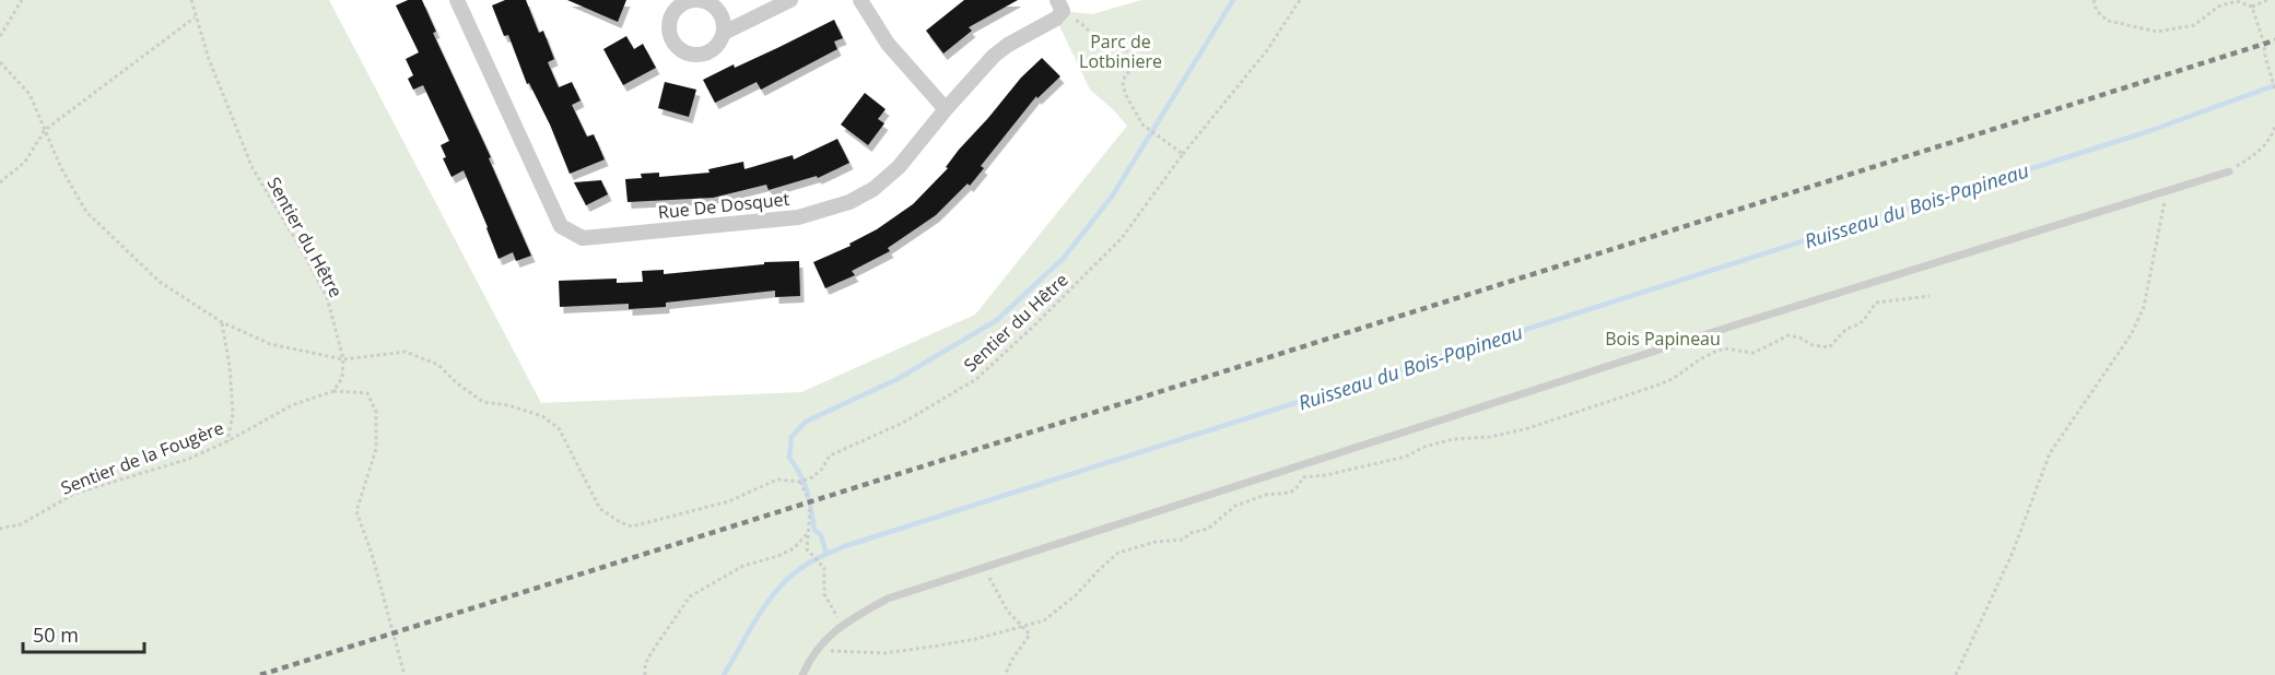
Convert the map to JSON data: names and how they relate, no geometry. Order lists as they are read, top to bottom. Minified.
{"streets":{"street":["Rue De Dosquet"],"path":["Sentier du Hêtre","Sentier de la Fougère"]},"water":["Ruisseau du Bois-Papineau"],"parks":["Parc de Lotbiniere","Bois Papineau"],"scale_bar":"50 m"}
